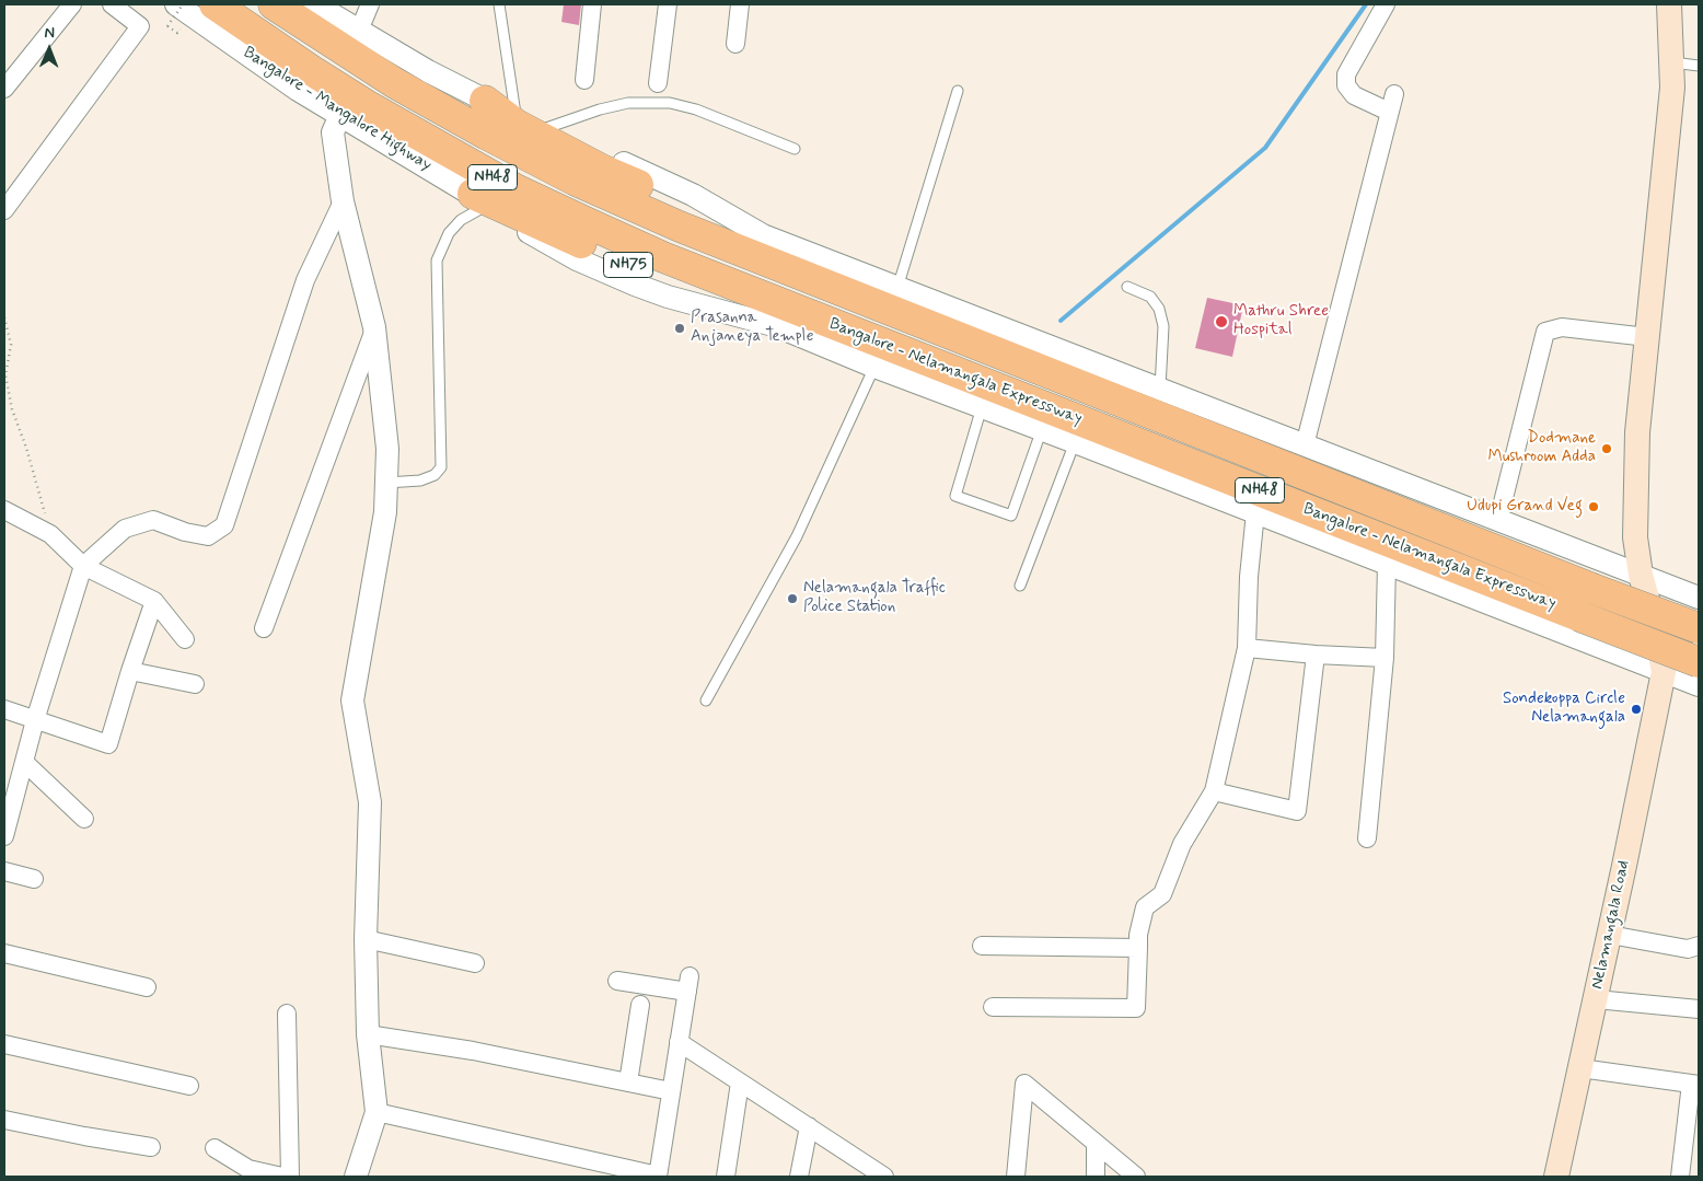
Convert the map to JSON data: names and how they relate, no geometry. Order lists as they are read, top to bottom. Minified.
{"streets":{"highway":["NH48","NH75","Bangalore - Nelamangala Expressway"],"main road":["Nelamangala Road"],"street":["Bangalore - Mangalore Highway"]},"crossings":[["Bangalore - Mangalore Highway","NH75"],["Bangalore - Mangalore Highway","Nelamangala Road"],["NH75","Bangalore - Nelamangala Expressway"]],"places":["Mathru Shree Hospital","Prasanna Anjaneya Temple","Dodmane Mushroom Adda","Udupi Grand Veg","Nelamangala Traffic Police Station","Sondekoppa Circle Nelamangala"],"north":"top"}
